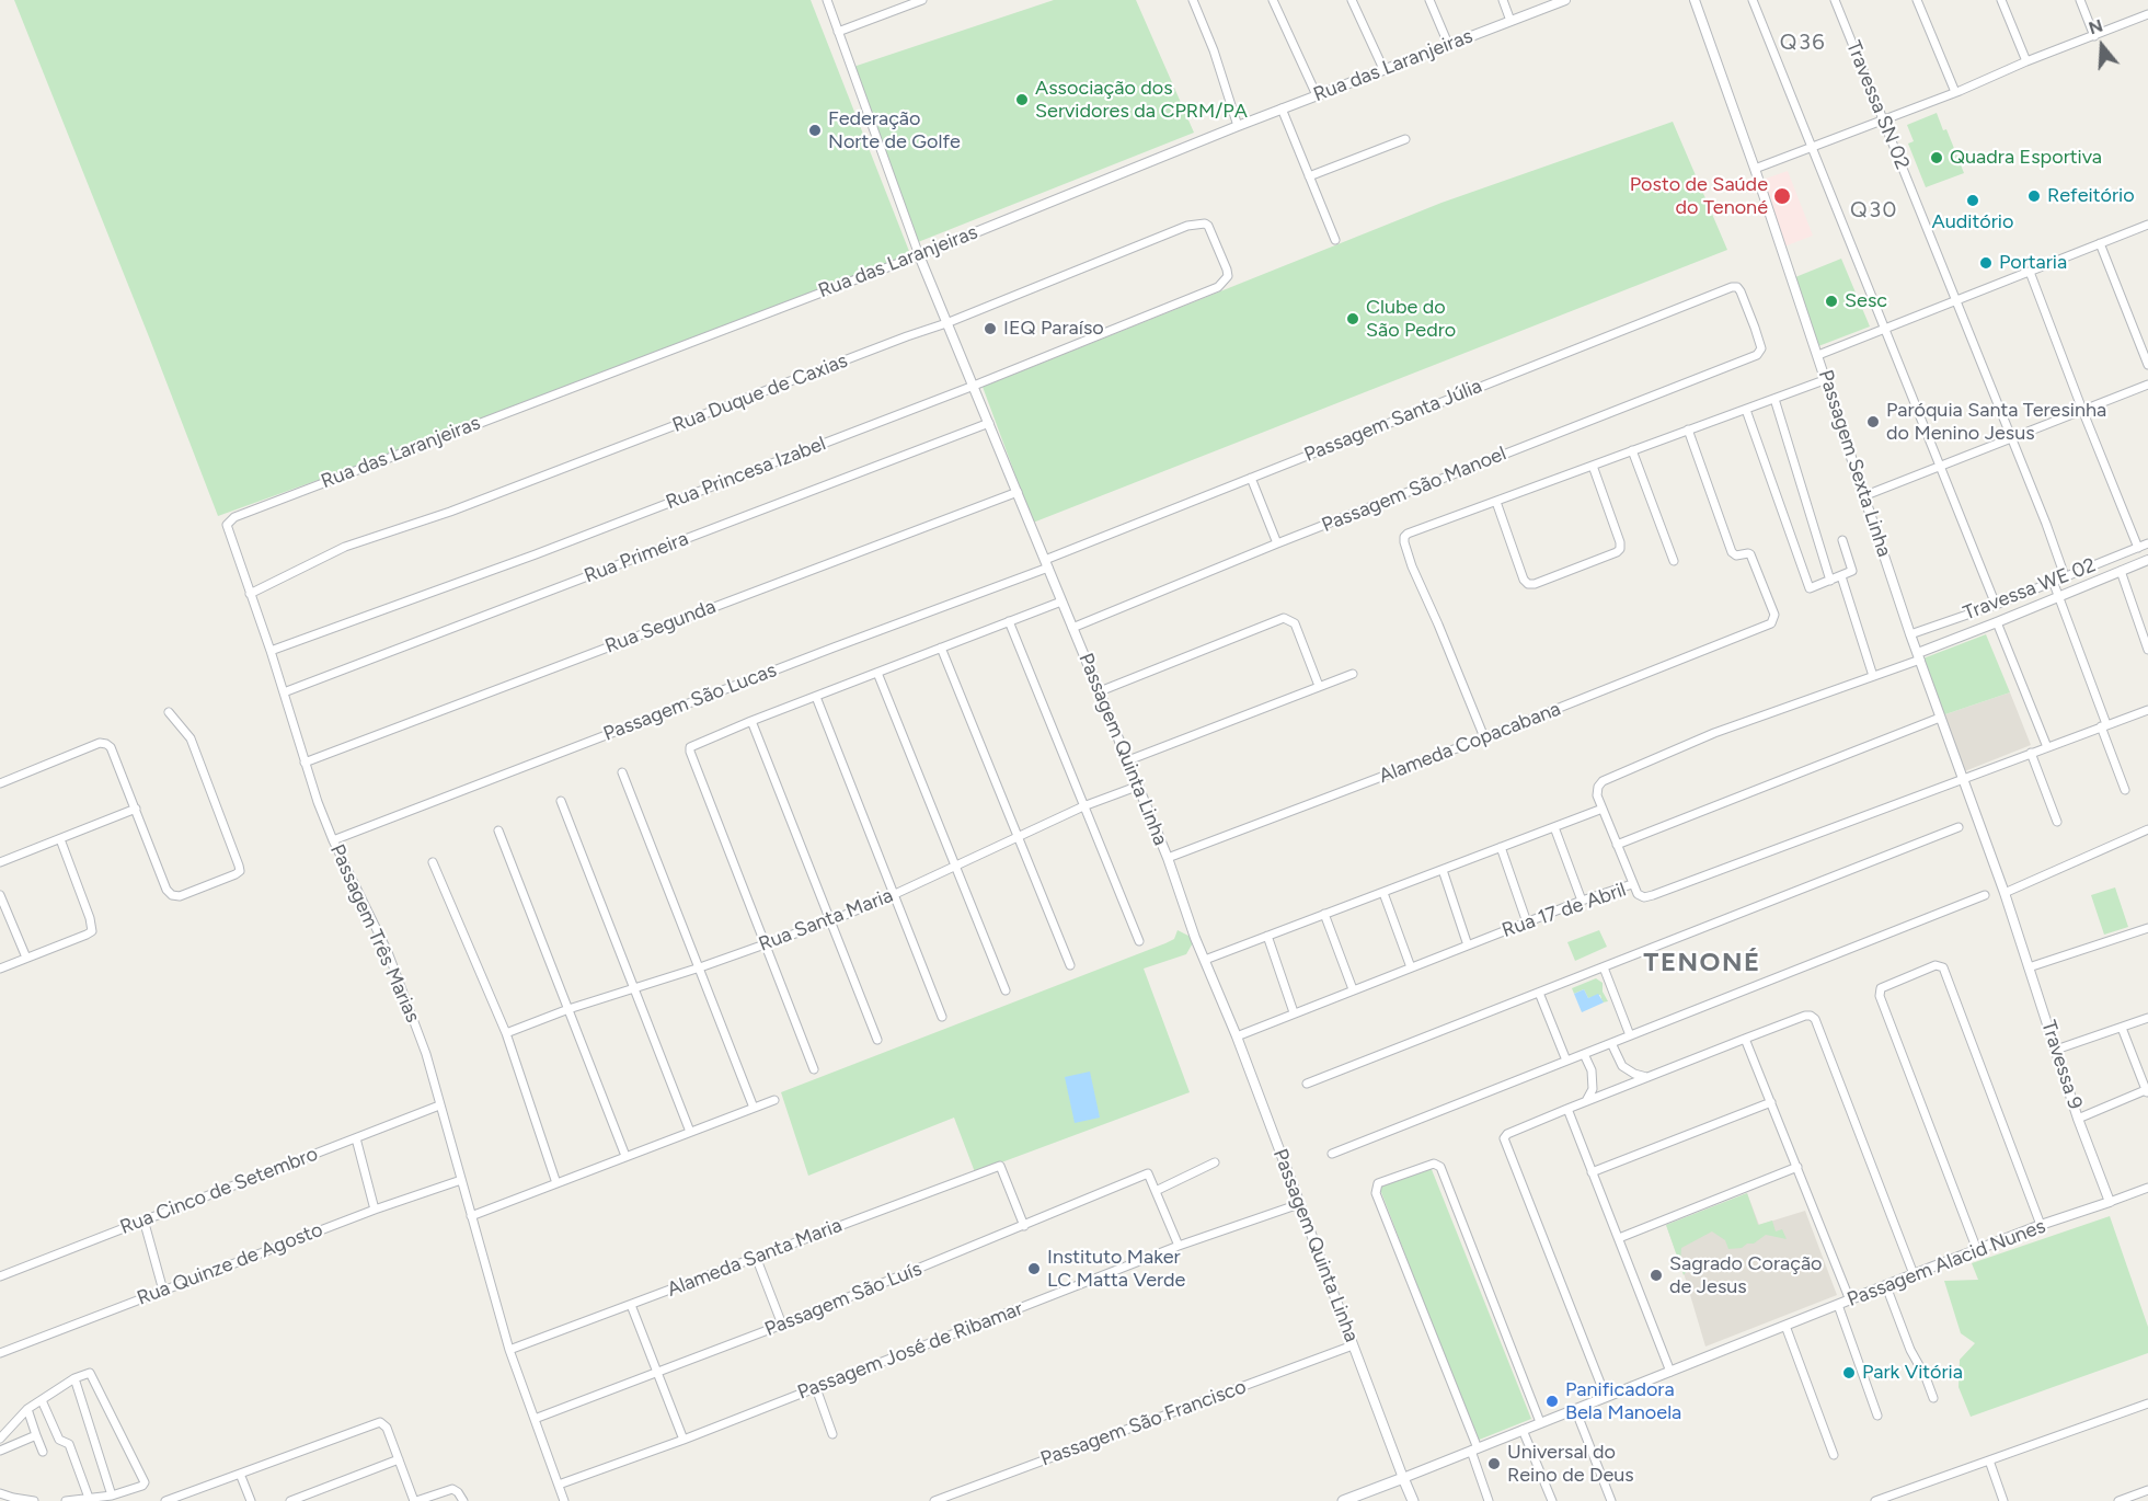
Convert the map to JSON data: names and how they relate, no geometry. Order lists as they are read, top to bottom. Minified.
{"streets":{"main road":["Passagem Quinta Linha","Passagem Alacid Nunes"],"street":["Rua das Laranjeiras","Travessa SN 02","Rua Duque de Caxias","Passagem Santa Júlia","Passagem Sexta Linha","Rua Princesa Izabel","Passagem São Manoel","Rua Primeira","Travessa WE 02","Rua Segunda","Passagem São Lucas","Alameda Copacabana","Rua 17 de Abril","Rua Santa Maria","Passagem Três Marias","Travessa 9","Rua Cinco de Setembro","Alameda Santa Maria","Rua Quinze de Agosto","Passagem São Luís","Passagem José de Ribamar","Passagem São Francisco"]},"crossings":[["Rua das Laranjeiras","Passagem Quinta Linha"],["Rua das Laranjeiras","Passagem Três Marias"],["Travessa SN 02","Travessa WE 02"],["Rua Duque de Caxias","Rua Princesa Izabel"],["Rua Duque de Caxias","Passagem Quinta Linha"],["Rua Duque de Caxias","Passagem Três Marias"],["Passagem Santa Júlia","Passagem São Manoel"],["Passagem Santa Júlia","Passagem São Lucas"],["Passagem Santa Júlia","Passagem Quinta Linha"],["Passagem Sexta Linha","Travessa WE 02"],["Passagem Sexta Linha","Rua 17 de Abril"],["Passagem Sexta Linha","Travessa 9"],["Rua Princesa Izabel","Passagem Quinta Linha"],["Rua Princesa Izabel","Passagem Três Marias"],["Passagem São Manoel","Passagem Quinta Linha"],["Rua Primeira","Passagem Quinta Linha"],["Rua Primeira","Passagem Três Marias"],["Rua Segunda","Passagem Quinta Linha"],["Rua Segunda","Passagem Três Marias"],["Passagem São Lucas","Passagem Quinta Linha"],["Passagem São Lucas","Passagem Três Marias"],["Alameda Copacabana","Passagem Quinta Linha"],["Passagem Quinta Linha","Rua 17 de Abril"],["Passagem Quinta Linha","Rua Santa Maria"],["Passagem Quinta Linha","Passagem Alacid Nunes"],["Passagem Quinta Linha","Passagem José de Ribamar"],["Passagem Quinta Linha","Passagem São Francisco"],["Passagem Três Marias","Rua Cinco de Setembro"],["Passagem Três Marias","Alameda Santa Maria"],["Passagem Três Marias","Rua Quinze de Agosto"],["Passagem Três Marias","Passagem São Luís"],["Passagem Três Marias","Passagem José de Ribamar"],["Travessa 9","Passagem Alacid Nunes"],["Alameda Santa Maria","Passagem São Luís"]],"districts":["Q36","Q30","TENONÉ"],"places":["Associação dos Servidores da CPRM/PA","Federação Norte de Golfe","Quadra Esportiva","Posto de Saúde do Tenoné","Refeitório","Auditório","Portaria","Sesc","Clube do São Pedro","IEQ Paraíso","Paróquia Santa Teresinha do Menino Jesus","Instituto Maker LC Matta Verde","Sagrado Coração de Jesus","Park Vitória","Panificadora Bela Manoela","Universal do Reino de Deus"],"north":"top"}
